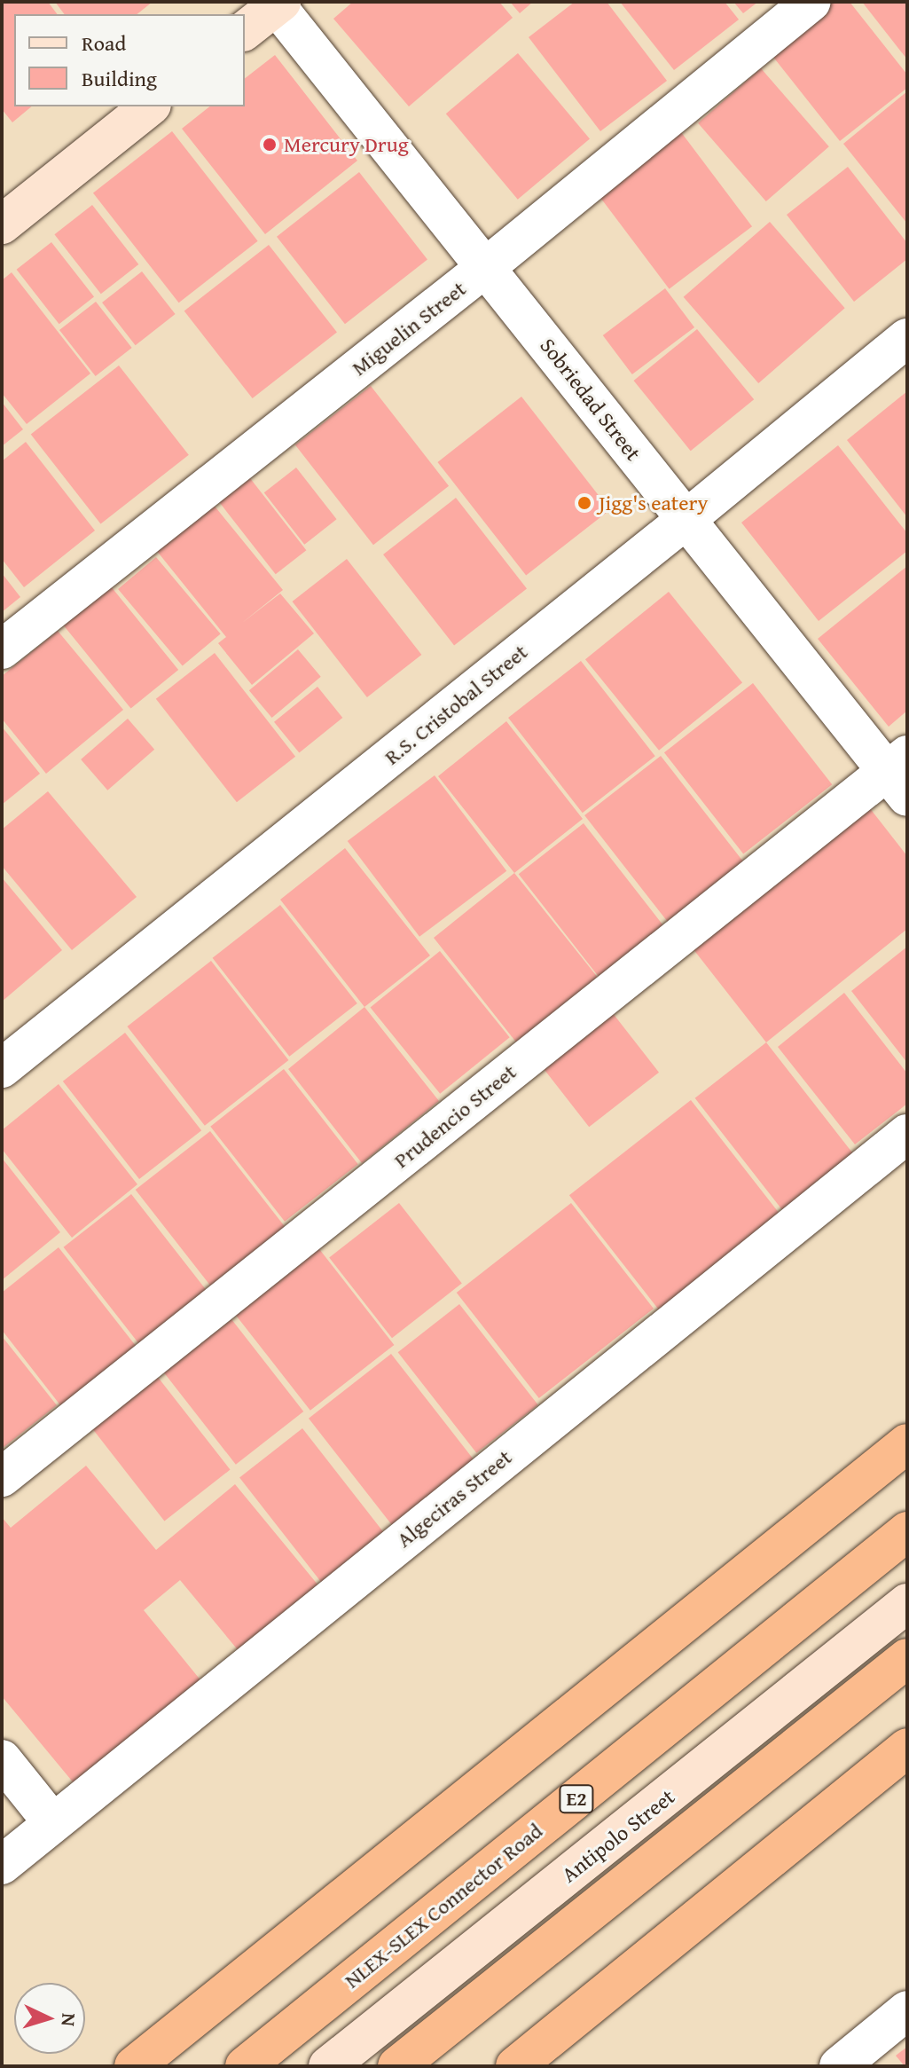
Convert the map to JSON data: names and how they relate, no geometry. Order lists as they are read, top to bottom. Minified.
{"streets":{"highway":["E2","NLEX-SLEX Connector Road"],"street":["Miguelin Street","Sobriedad Street","R.S. Cristobal Street","Prudencio Street","Algeciras Street","Antipolo Street"]},"crossings":[["Miguelin Street","Sobriedad Street"],["Sobriedad Street","R.S. Cristobal Street"],["Sobriedad Street","Prudencio Street"]],"places":["Mercury Drug","Jigg's eatery"],"legend":["Road","Building"],"north":"right"}
